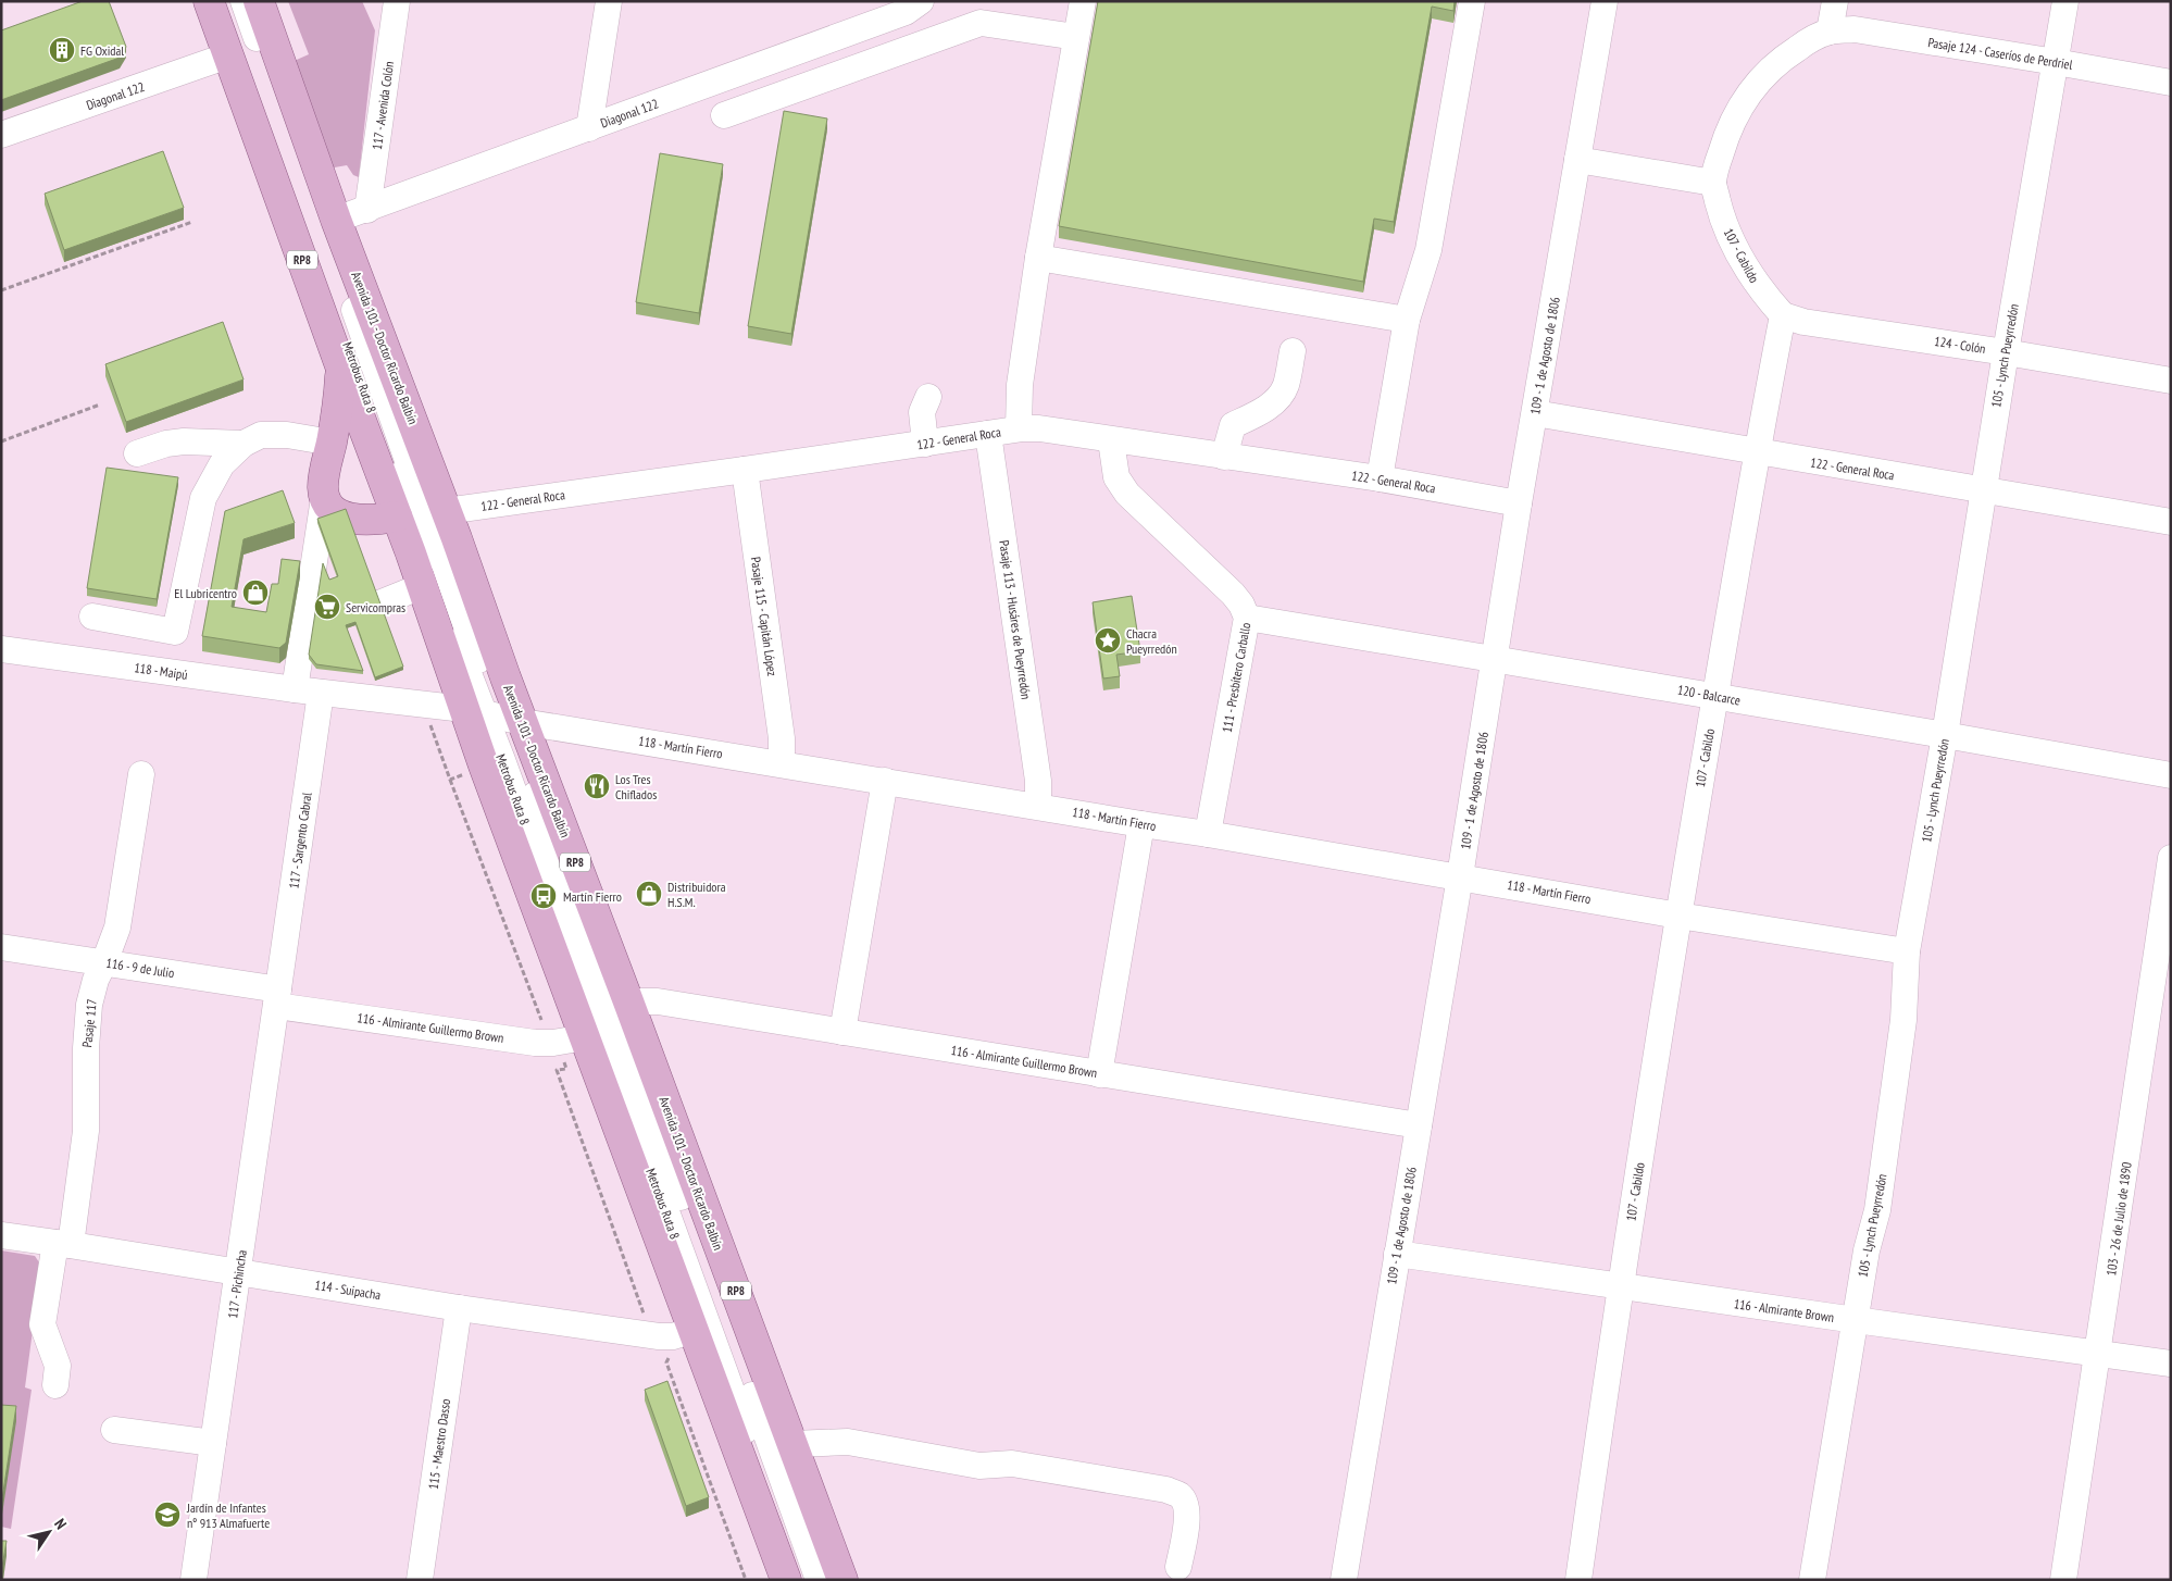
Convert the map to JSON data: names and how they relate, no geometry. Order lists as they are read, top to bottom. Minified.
{"streets":{"main road":["RP8","Avenida 101 - Doctor Ricardo Balbín"],"street":["Pasaje 124 - Caseríos de Perdriel","Diagonal 122","117 - Avenida Colón","107 - Cabildo","124 - Colón","109 - 1 de Agosto de 1806","105 - Lynch Pueyrredón","Metrobus Ruta 8","122 - General Roca","Pasaje 115 - Capitán López","Pasaje 113 - Husáres de Pueyrredón","118 - Maipú","111 - Presbítero Carballo","120 - Balcarce","118 - Martín Fierro","117 - Sargento Cabral","116 - 9 de Julio","Pasaje 117","116 - Almirante Guillermo Brown","103 - 26 de Julio de 1890","117 - Pichincha","114 - Suipacha","116 - Almirante Brown","115 - Maestro Dasso"]},"crossings":[["Pasaje 124 - Caseríos de Perdriel","107 - Cabildo"],["Pasaje 124 - Caseríos de Perdriel","105 - Lynch Pueyrredón"],["Diagonal 122","117 - Avenida Colón"],["Diagonal 122","Avenida 101 - Doctor Ricardo Balbín"],["107 - Cabildo","124 - Colón"],["107 - Cabildo","122 - General Roca"],["107 - Cabildo","120 - Balcarce"],["107 - Cabildo","118 - Martín Fierro"],["107 - Cabildo","116 - Almirante Brown"],["124 - Colón","105 - Lynch Pueyrredón"],["Avenida 101 - Doctor Ricardo Balbín","Metrobus Ruta 8"],["Avenida 101 - Doctor Ricardo Balbín","122 - General Roca"],["Avenida 101 - Doctor Ricardo Balbín","118 - Martín Fierro"],["Avenida 101 - Doctor Ricardo Balbín","116 - Almirante Guillermo Brown"],["Avenida 101 - Doctor Ricardo Balbín","114 - Suipacha"],["109 - 1 de Agosto de 1806","122 - General Roca"],["109 - 1 de Agosto de 1806","120 - Balcarce"],["109 - 1 de Agosto de 1806","118 - Martín Fierro"],["109 - 1 de Agosto de 1806","116 - Almirante Guillermo Brown"],["109 - 1 de Agosto de 1806","116 - Almirante Brown"],["105 - Lynch Pueyrredón","122 - General Roca"],["105 - Lynch Pueyrredón","120 - Balcarce"],["105 - Lynch Pueyrredón","118 - Martín Fierro"],["105 - Lynch Pueyrredón","116 - Almirante Brown"],["Metrobus Ruta 8","122 - General Roca"],["Metrobus Ruta 8","118 - Martín Fierro"],["122 - General Roca","Pasaje 115 - Capitán López"],["122 - General Roca","Pasaje 113 - Husáres de Pueyrredón"],["122 - General Roca","111 - Presbítero Carballo"],["Pasaje 115 - Capitán López","118 - Martín Fierro"],["Pasaje 113 - Husáres de Pueyrredón","118 - Martín Fierro"],["118 - Maipú","118 - Martín Fierro"],["118 - Maipú","117 - Sargento Cabral"],["111 - Presbítero Carballo","120 - Balcarce"],["111 - Presbítero Carballo","118 - Martín Fierro"],["118 - Martín Fierro","117 - Sargento Cabral"],["117 - Sargento Cabral","116 - 9 de Julio"],["117 - Sargento Cabral","116 - Almirante Guillermo Brown"],["117 - Sargento Cabral","117 - Pichincha"],["116 - 9 de Julio","Pasaje 117"],["116 - 9 de Julio","116 - Almirante Guillermo Brown"],["116 - 9 de Julio","117 - Pichincha"],["Pasaje 117","114 - Suipacha"],["116 - Almirante Guillermo Brown","117 - Pichincha"],["103 - 26 de Julio de 1890","116 - Almirante Brown"],["117 - Pichincha","114 - Suipacha"],["114 - Suipacha","115 - Maestro Dasso"]],"places":{"building":["FG Oxidal"],"shop":["El Lubricentro","Distribuidora H.S.M."],"supermarket":["Servicompras"],"place":["Chacra Pueyrredón"],"restaurant":["Los Tres Chiflados"],"bus stop":["Martín Fierro"],"school or university":["Jardín de Infantes nº 913 Almafuerte"]},"north":"top right"}
